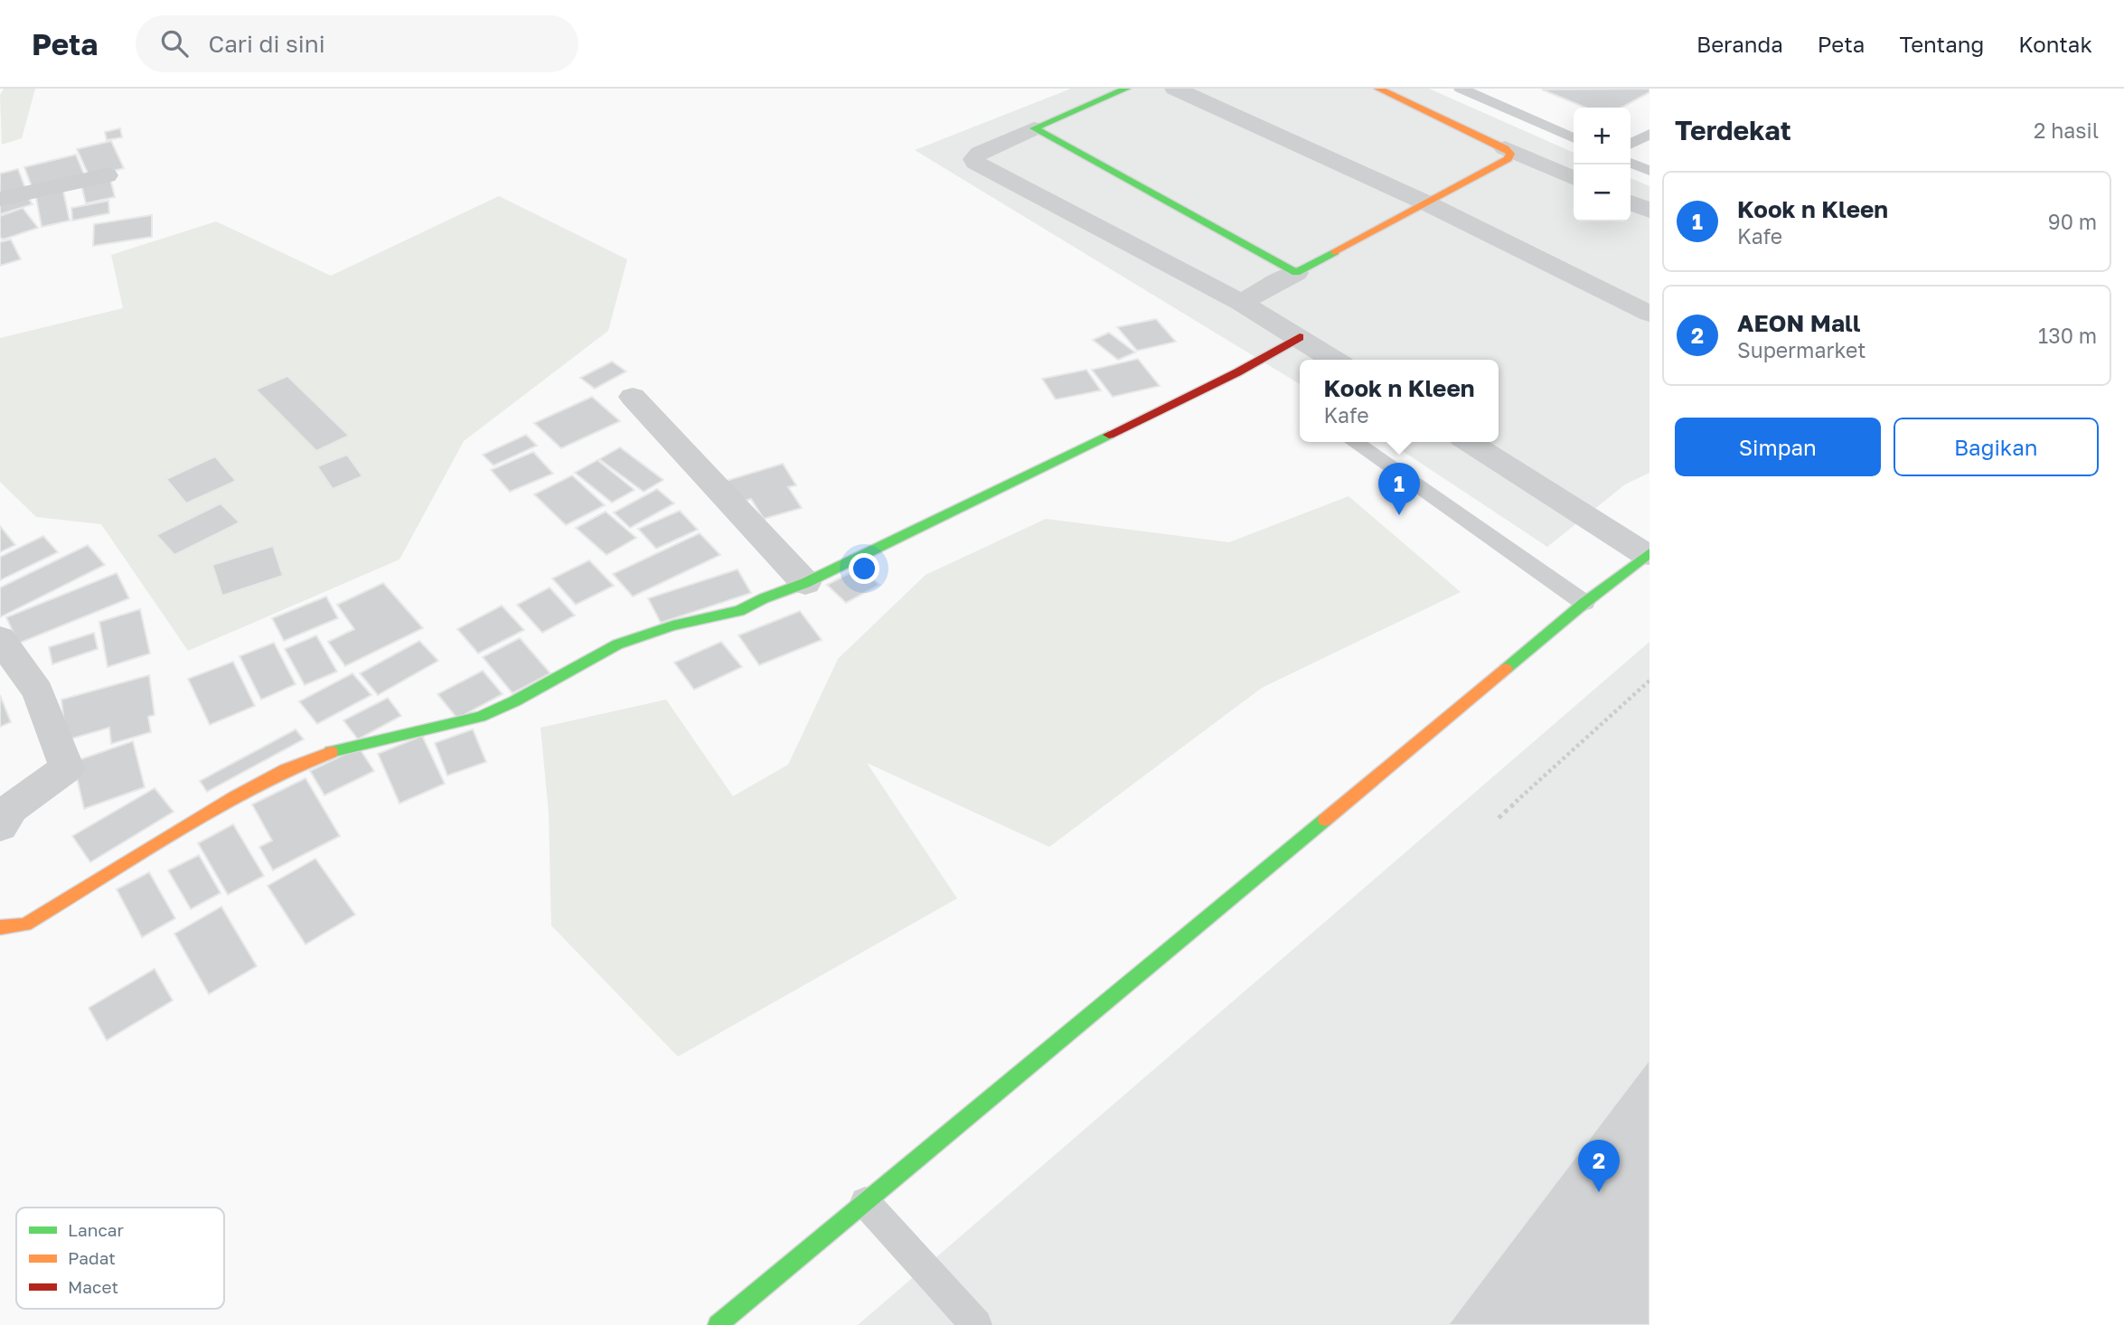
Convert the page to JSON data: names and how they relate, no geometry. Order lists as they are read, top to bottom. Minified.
{"legend":["Lancar","Padat","Macet"],"page":{"header":"Peta","search":"Cari di sini","nav":["Beranda","Peta","Tentang","Kontak"],"heading":["Terdekat","2 hasil"],"map_buttons":["+","−"],"list":[{"mark":"1","name":"Kook n Kleen","note":"Kafe","value":"90 m"},{"mark":"2","name":"AEON Mall","note":"Supermarket","value":"130 m"}],"popup":["Kook n Kleen","Kafe"],"buttons":["Simpan","Bagikan"],"pins":["1","2"]}}
